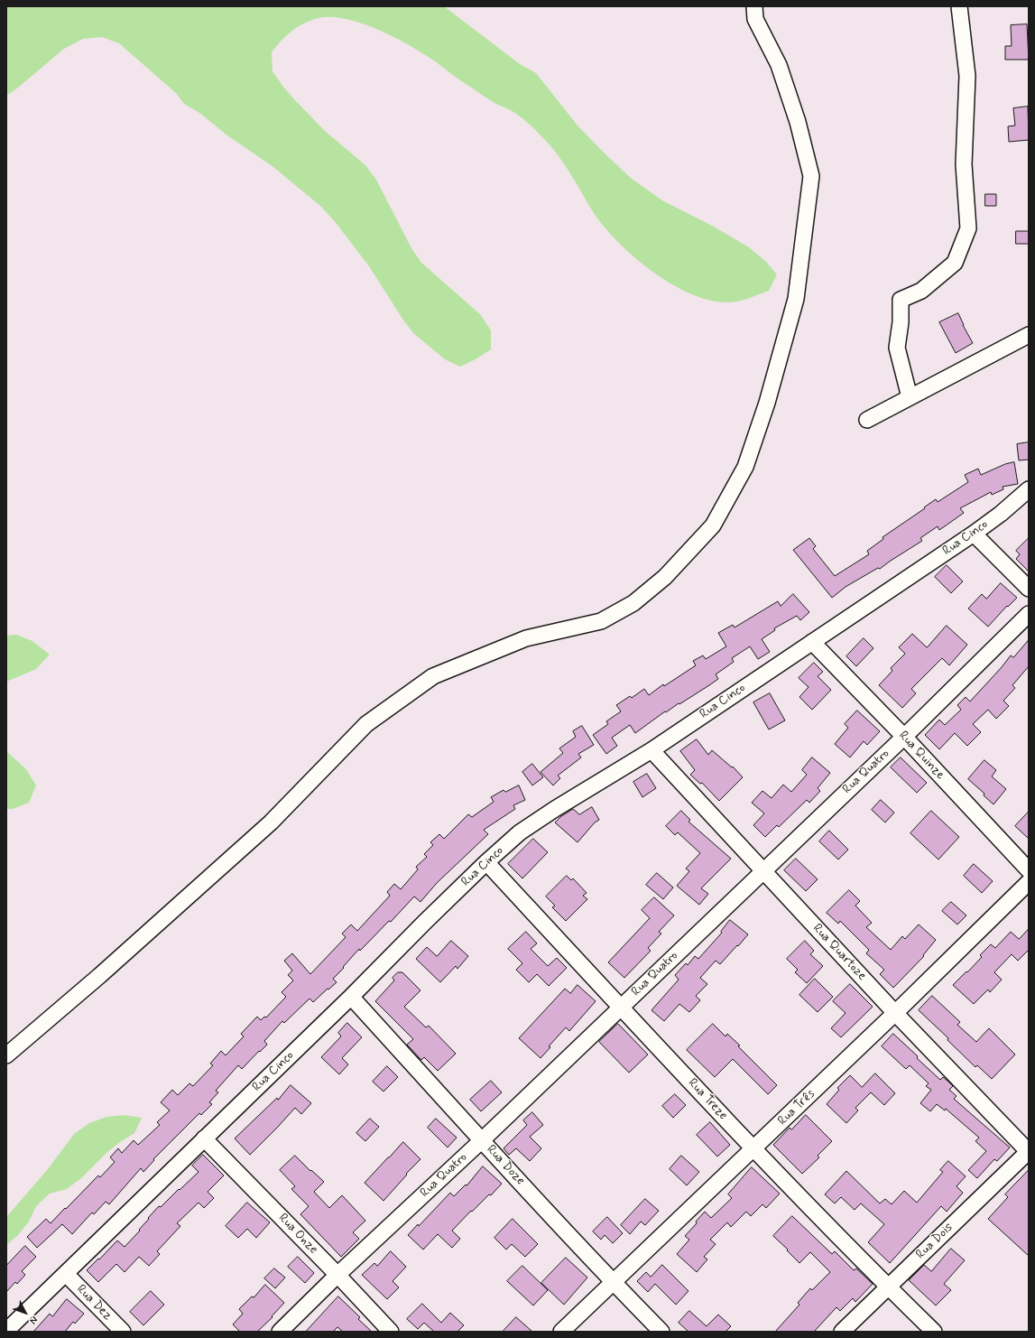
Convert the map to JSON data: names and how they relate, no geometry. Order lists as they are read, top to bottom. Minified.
{"streets":{"street":["Rua Cinco","Rua Quinze","Rua Quatro","Rua Quartoze","Rua Treze","Rua Três","Rua Doze","Rua Onze","Rua Dois","Rua Dez"]},"crossings":[["Rua Cinco","Rua Quinze"],["Rua Cinco","Rua Quartoze"],["Rua Cinco","Rua Treze"],["Rua Cinco","Rua Doze"],["Rua Cinco","Rua Onze"],["Rua Cinco","Rua Dez"],["Rua Quinze","Rua Quatro"],["Rua Quatro","Rua Quartoze"],["Rua Quatro","Rua Treze"],["Rua Quatro","Rua Doze"],["Rua Quatro","Rua Onze"],["Rua Quartoze","Rua Três"],["Rua Quartoze","Rua Dois"],["Rua Treze","Rua Três"],["Rua Treze","Rua Dois"],["Rua Três","Rua Doze"]],"north":"bottom right"}
